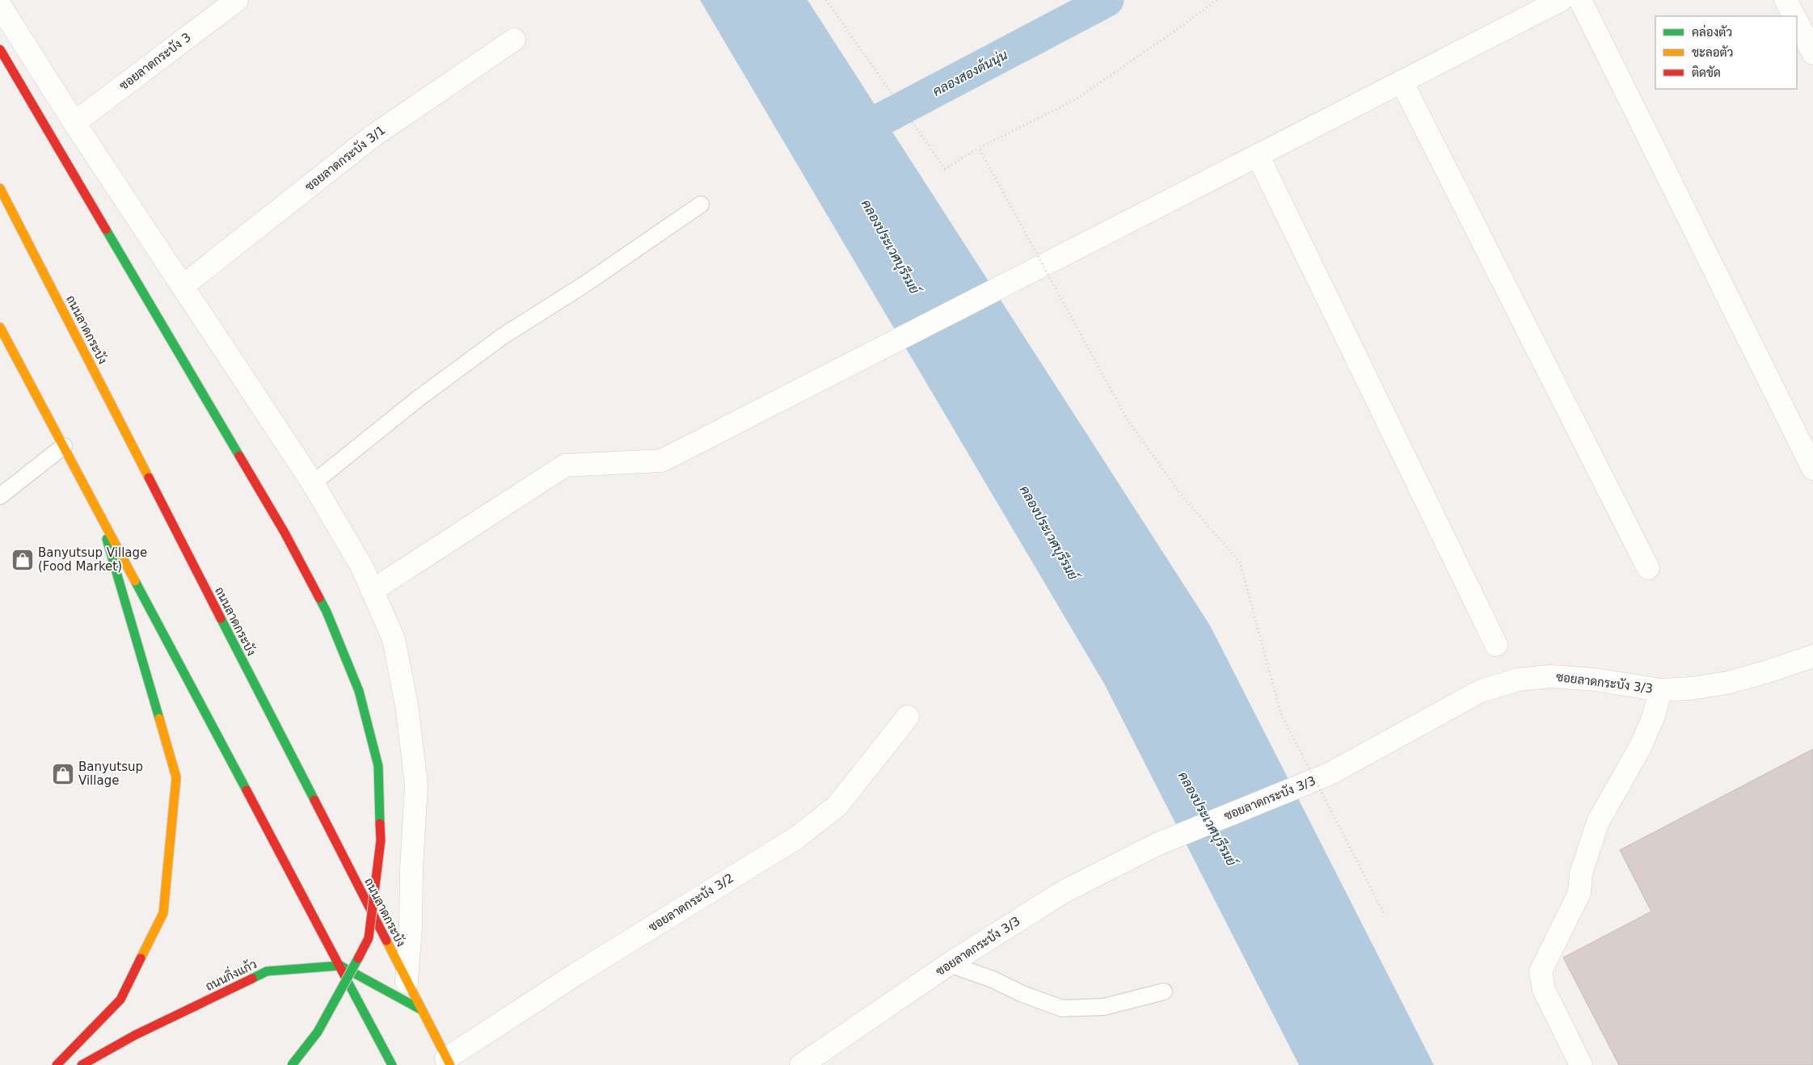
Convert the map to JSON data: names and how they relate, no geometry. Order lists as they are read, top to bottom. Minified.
{"streets":{"main road":["ถนนลาดกระบัง","ถนนกิ่งแก้ว"],"street":["ซอยลาดกระบัง 3","ซอยลาดกระบัง 3/1","ซอยลาดกระบัง 3/3","ซอยลาดกระบัง 3/2"]},"crossings":[["ถนนลาดกระบัง","ซอยลาดกระบัง 3/2"]],"water":["คลองสองต้นนุ่น","คลองประเวศบุรีรมย์"],"places":{"shop":["Banyutsup Village (Food Market)","Banyutsup Village"]},"legend":["คล่องตัว","ชะลอตัว","ติดขัด"]}
